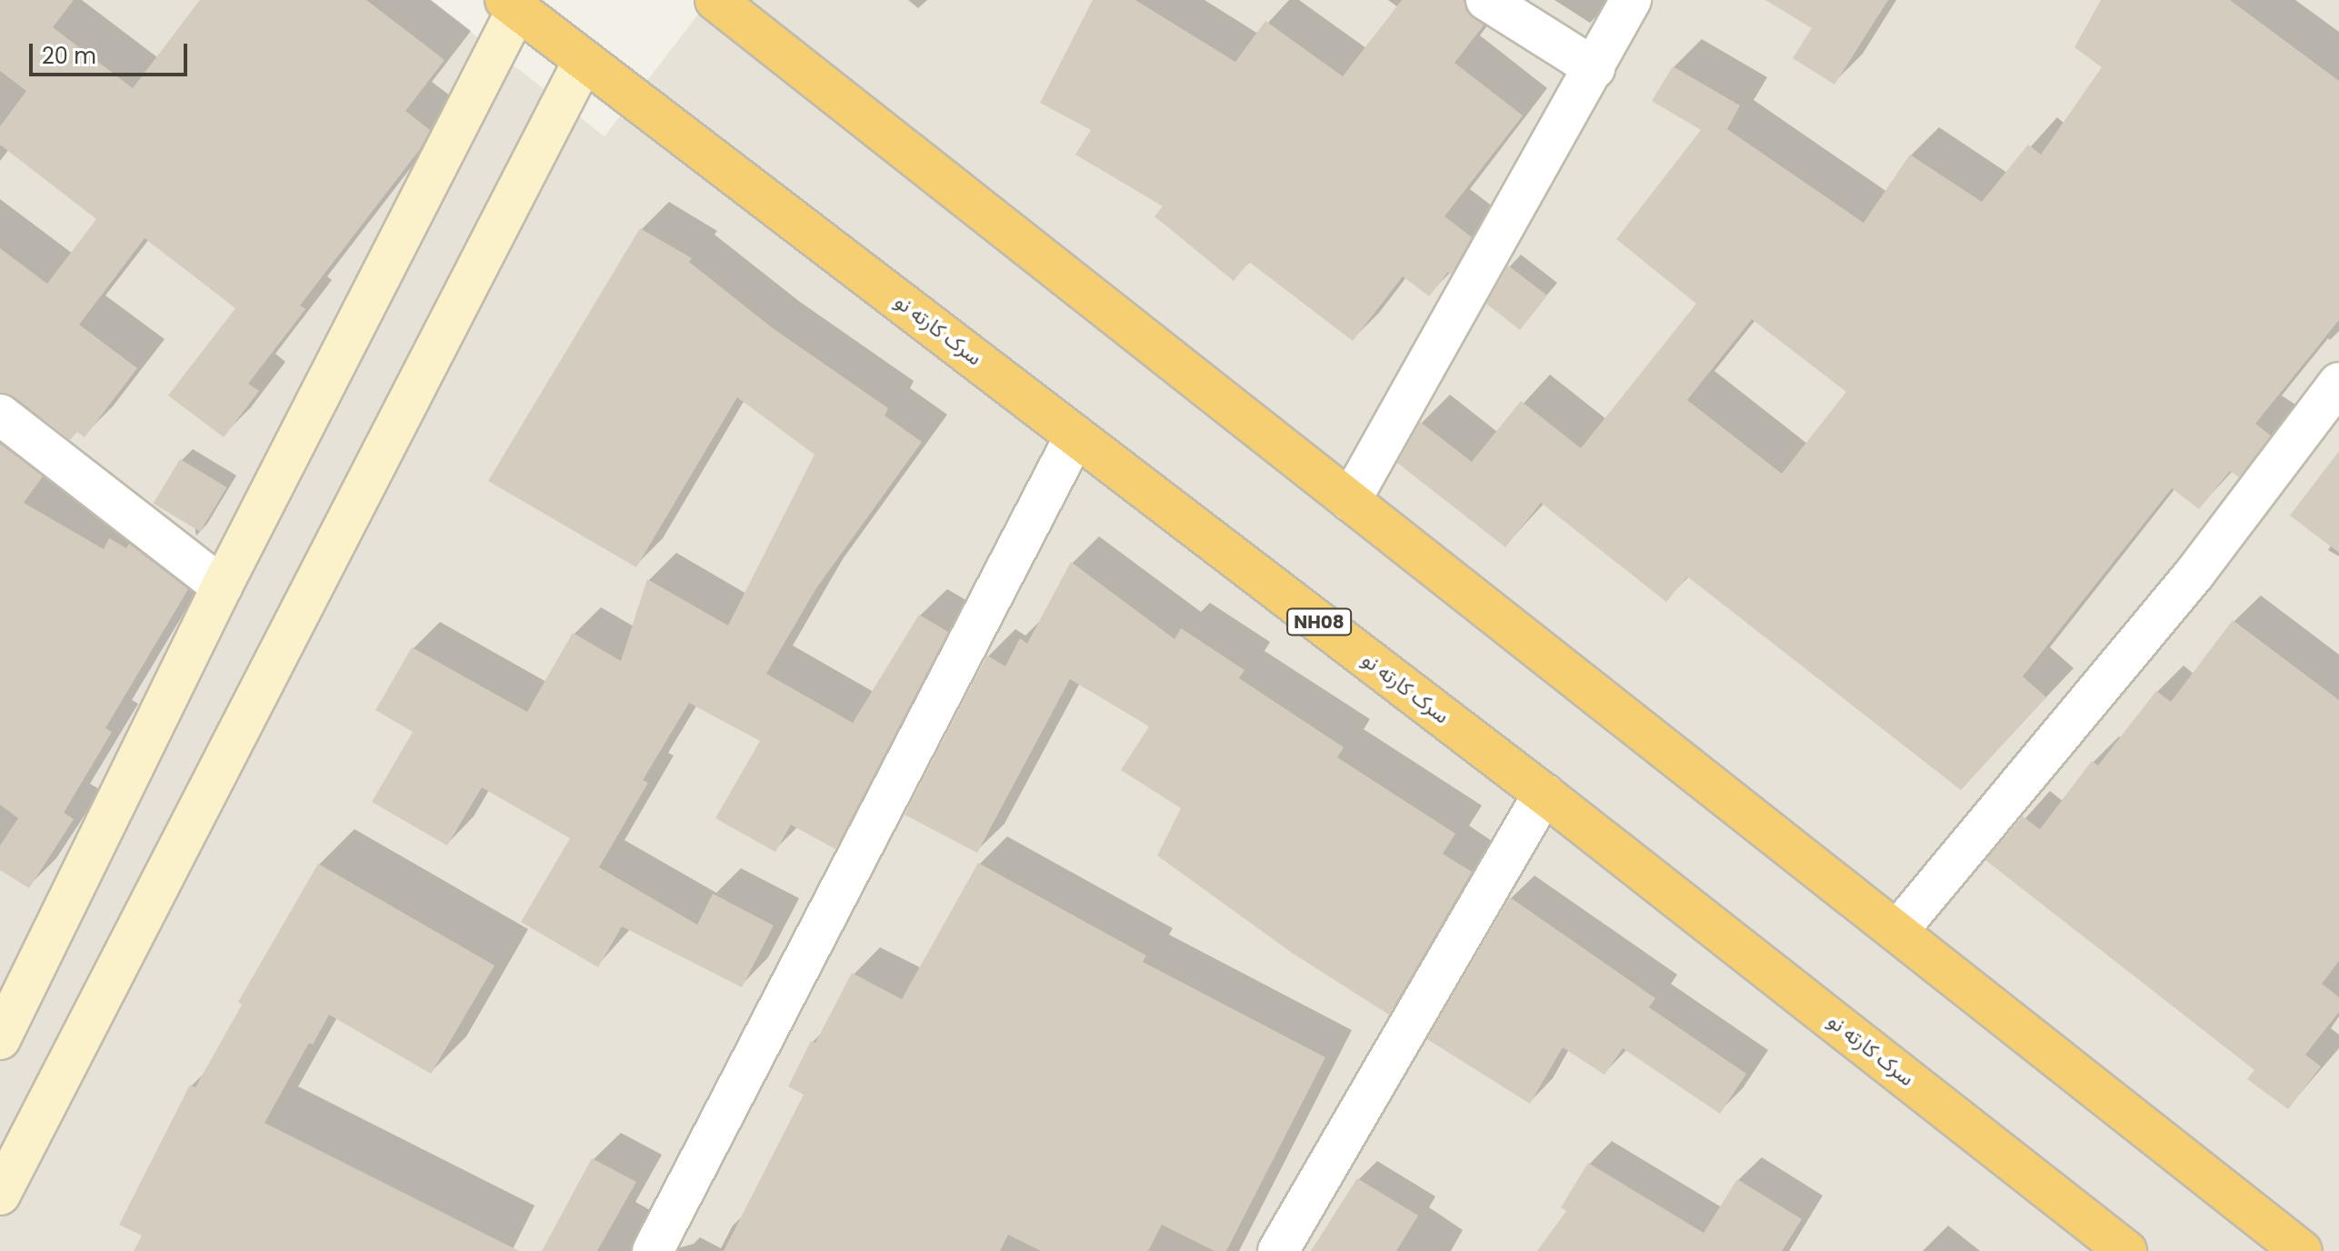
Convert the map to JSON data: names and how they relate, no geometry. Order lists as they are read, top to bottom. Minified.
{"streets":{"highway":["سرک کارته نو","NH08"]},"scale_bar":"20 m"}
